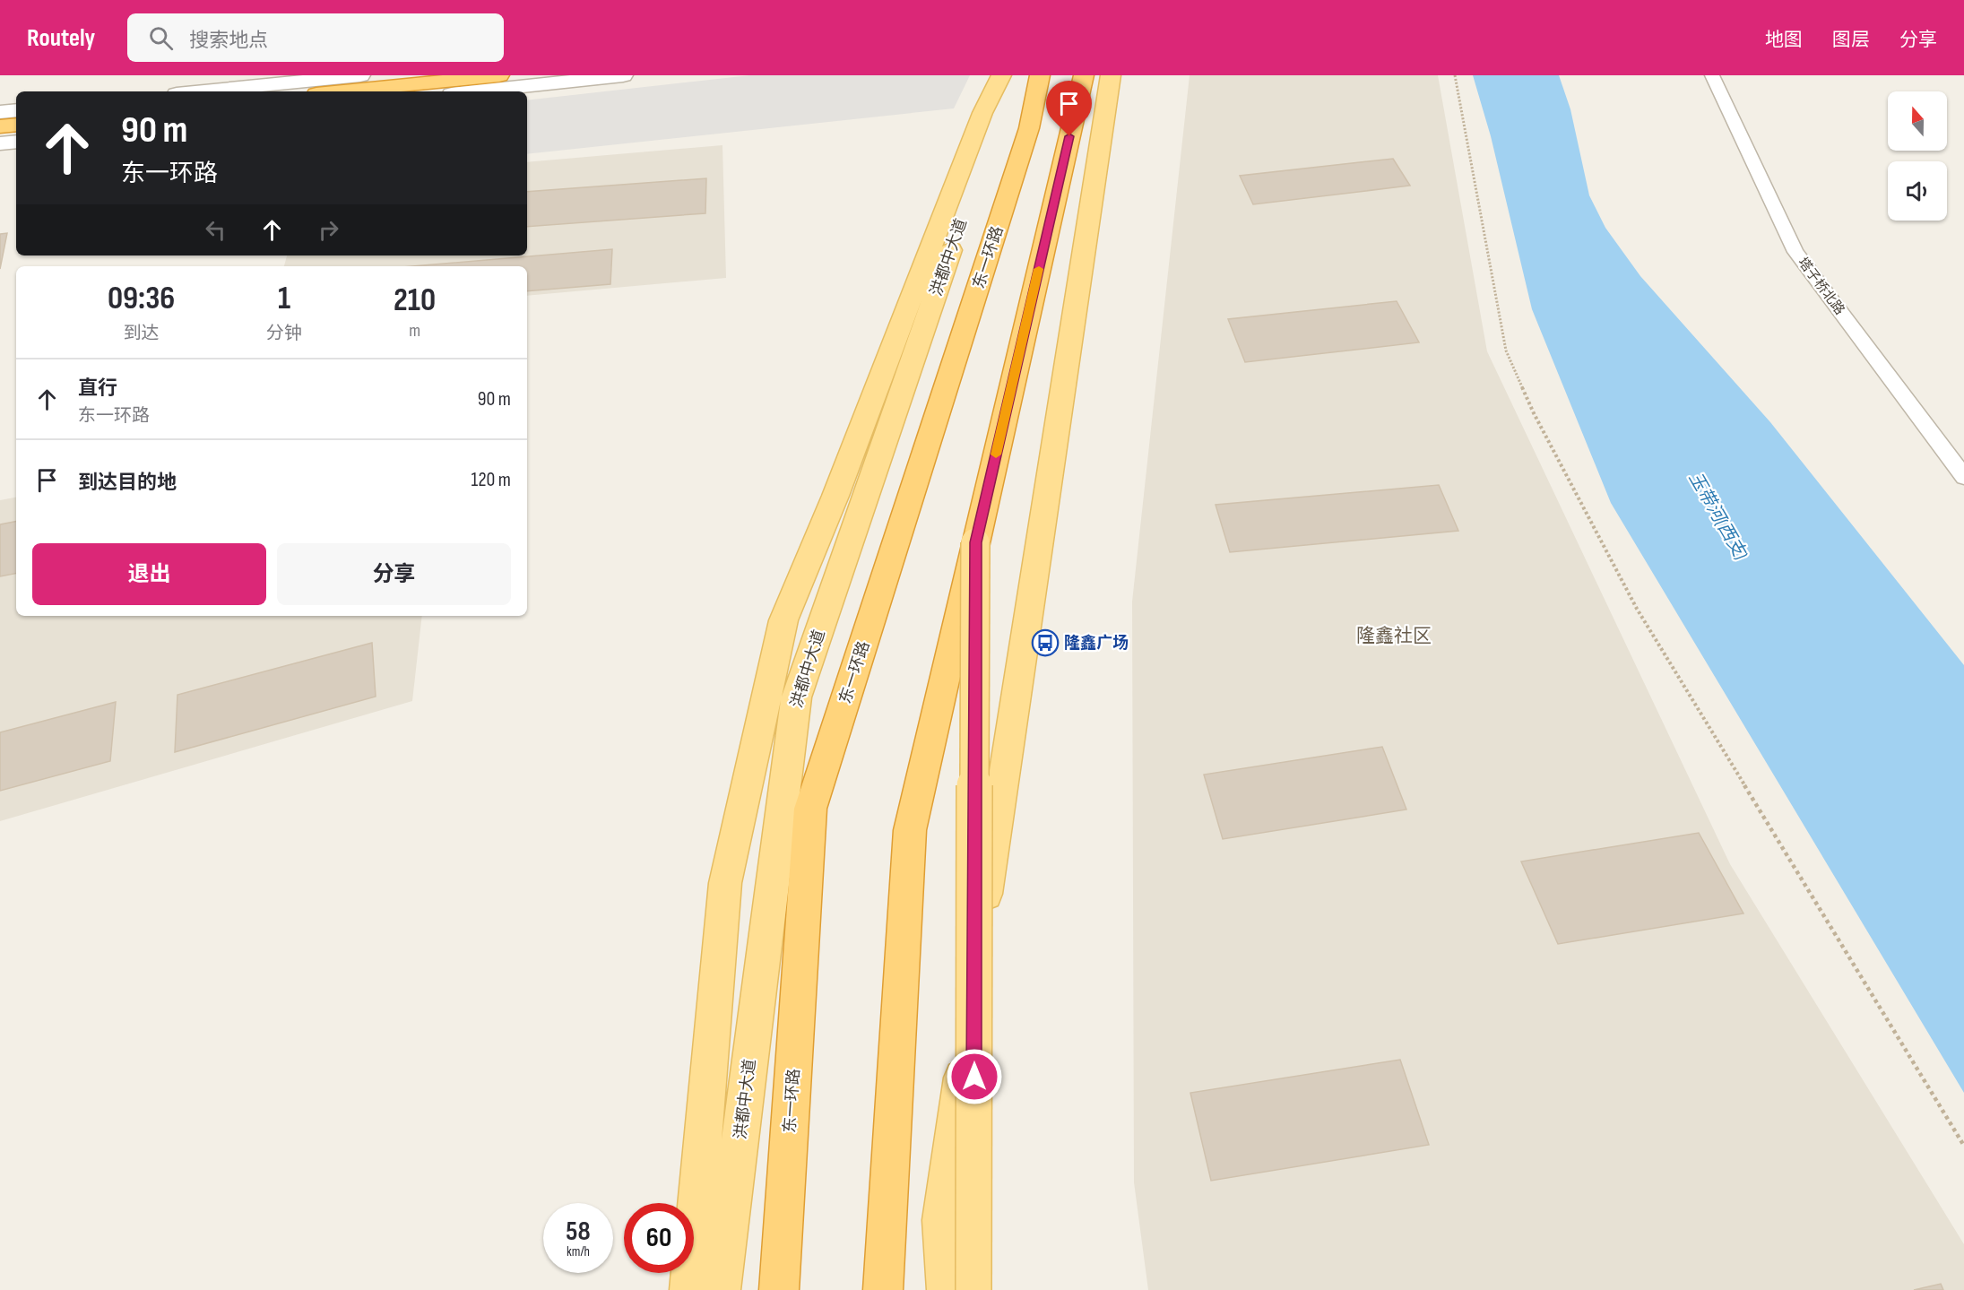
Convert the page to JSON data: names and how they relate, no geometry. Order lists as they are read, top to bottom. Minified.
{"streets":{"highway":["东一环路"],"main road":["洪都中大道"],"lane":["塔子桥北路"]},"districts":["隆鑫社区"],"water":["玉带河(西支)"],"places":{"bus stop":["隆鑫广场"]},"north":"top","page":{"header":"Routely","search":"搜索地点","nav":["地图","图层","分享"],"turn":["90 m","东一环路"],"eta":["09:36","到达","1","分钟","210","m"],"list":[{"name":"直行","note":"东一环路","value":"90 m"},{"name":"到达目的地","value":"120 m"}],"buttons":["退出","分享"],"speed":"58 km/h","limit":"60"}}
